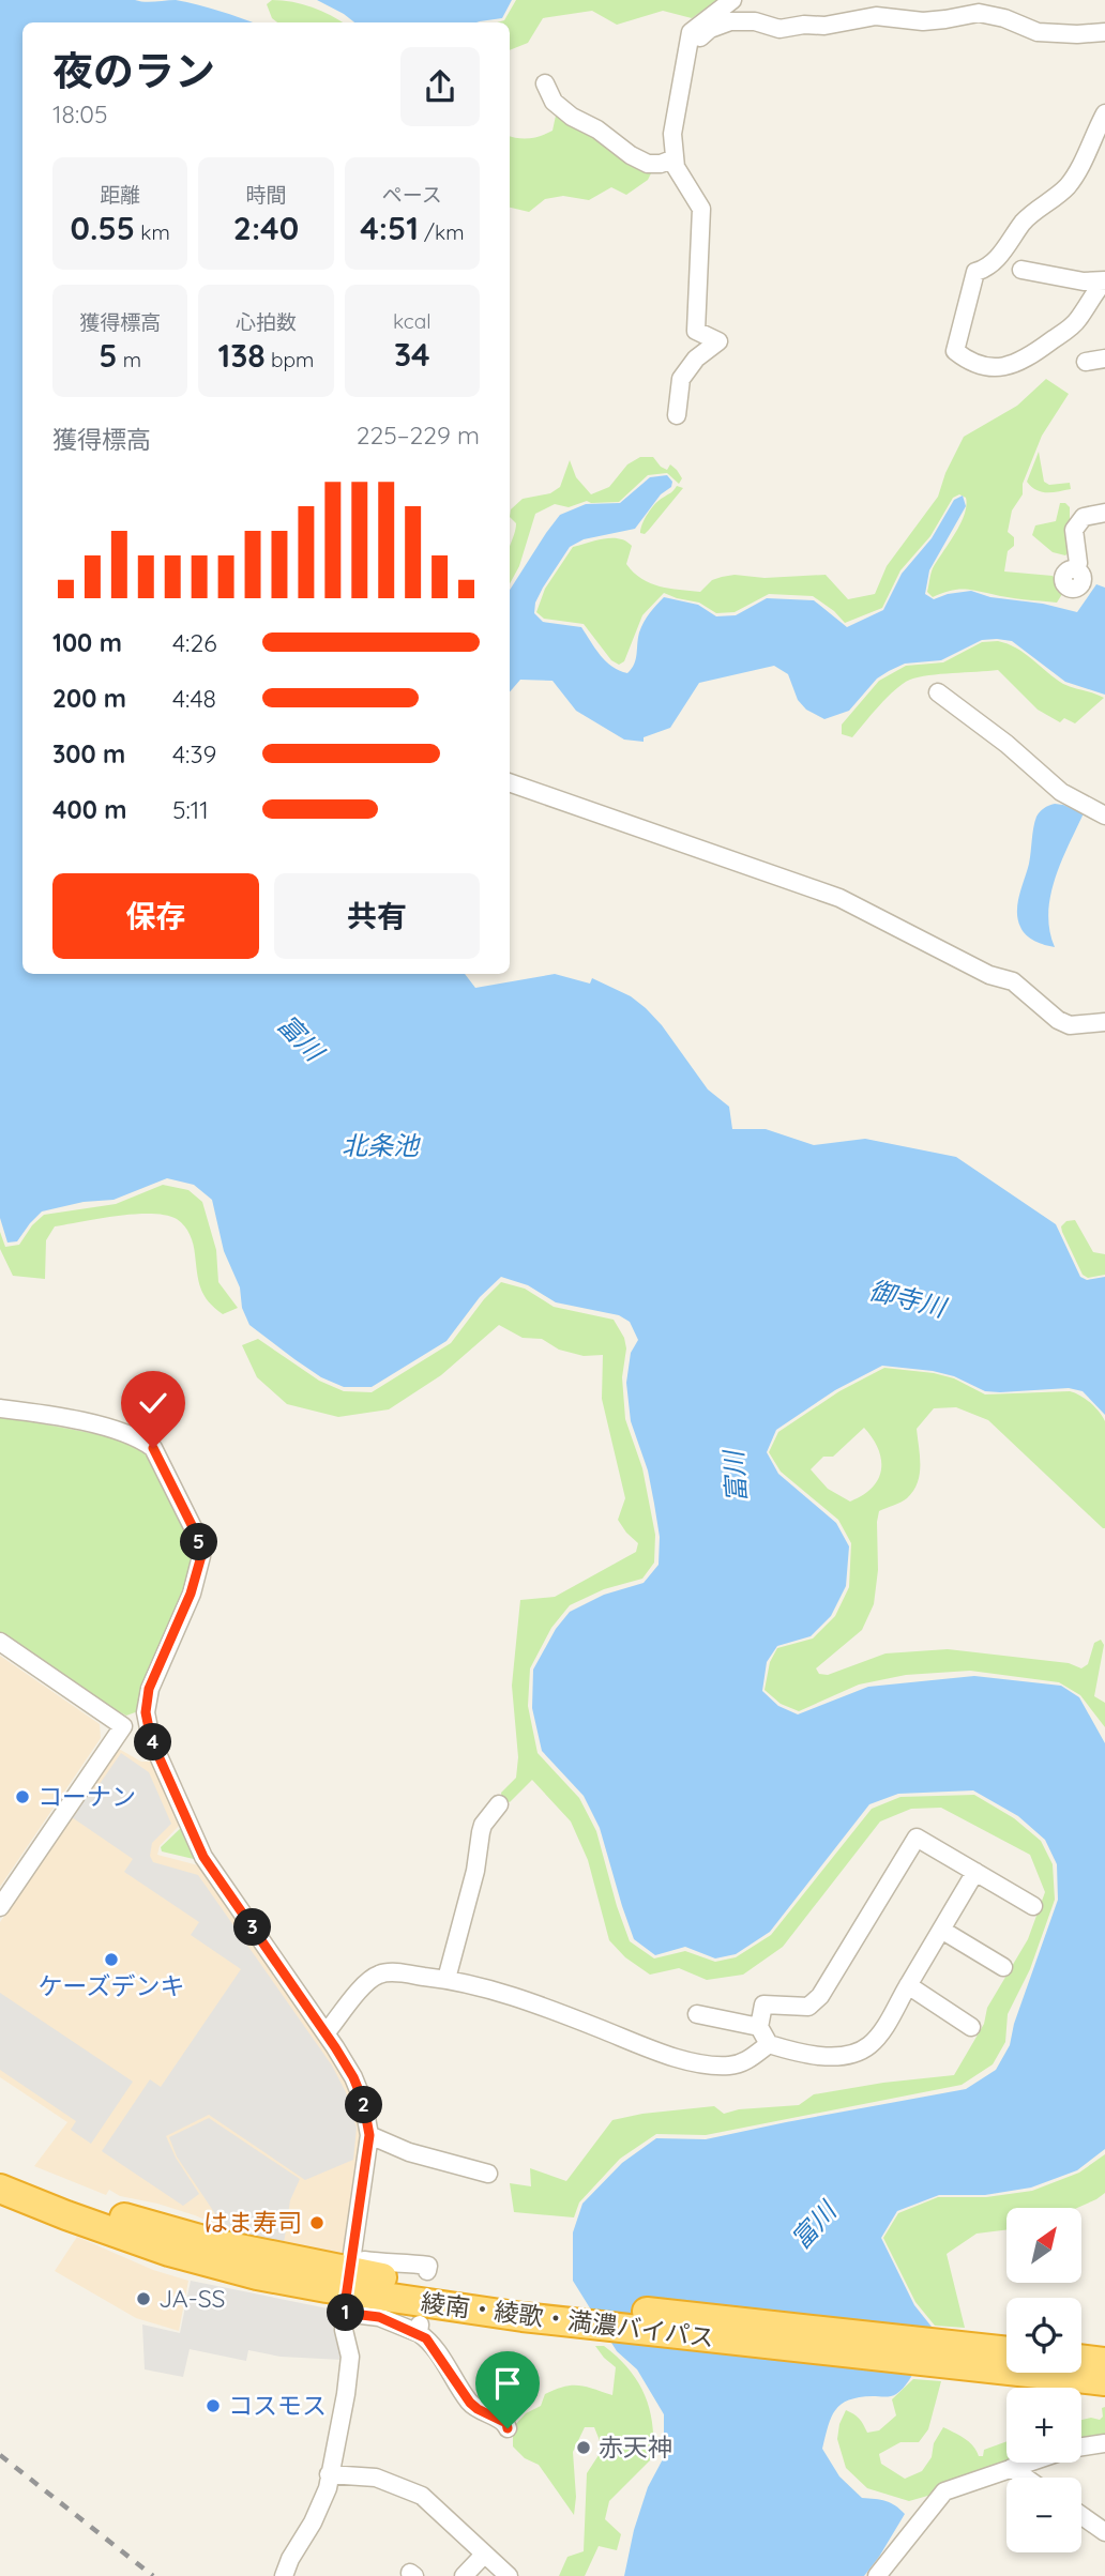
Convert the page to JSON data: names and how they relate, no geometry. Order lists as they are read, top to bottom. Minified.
{"streets":{"highway":["綾南・綾歌・満濃バイパス"]},"water":["富川","北条池","御寺川"],"places":["コーナン","ケーズデンキ","はま寿司","JA-SS","コスモス","赤天神"],"north":"top right","page":{"heading":["夜のラン","18:05"],"stats":[["距離","0.55 km"],["時間","2:40"],["ペース","4:51 /km"],["獲得標高","5 m"],["心拍数","138 bpm"],["kcal","34"]],"chart":["獲得標高","225–229 m"],"list":[{"name":"100 m","note":"4:26"},{"name":"200 m","note":"4:48"},{"name":"300 m","note":"4:39"},{"name":"400 m","note":"5:11"}],"buttons":["保存","共有"],"pins":["5","4","3","2","1"],"map_buttons":["+","−"]}}
